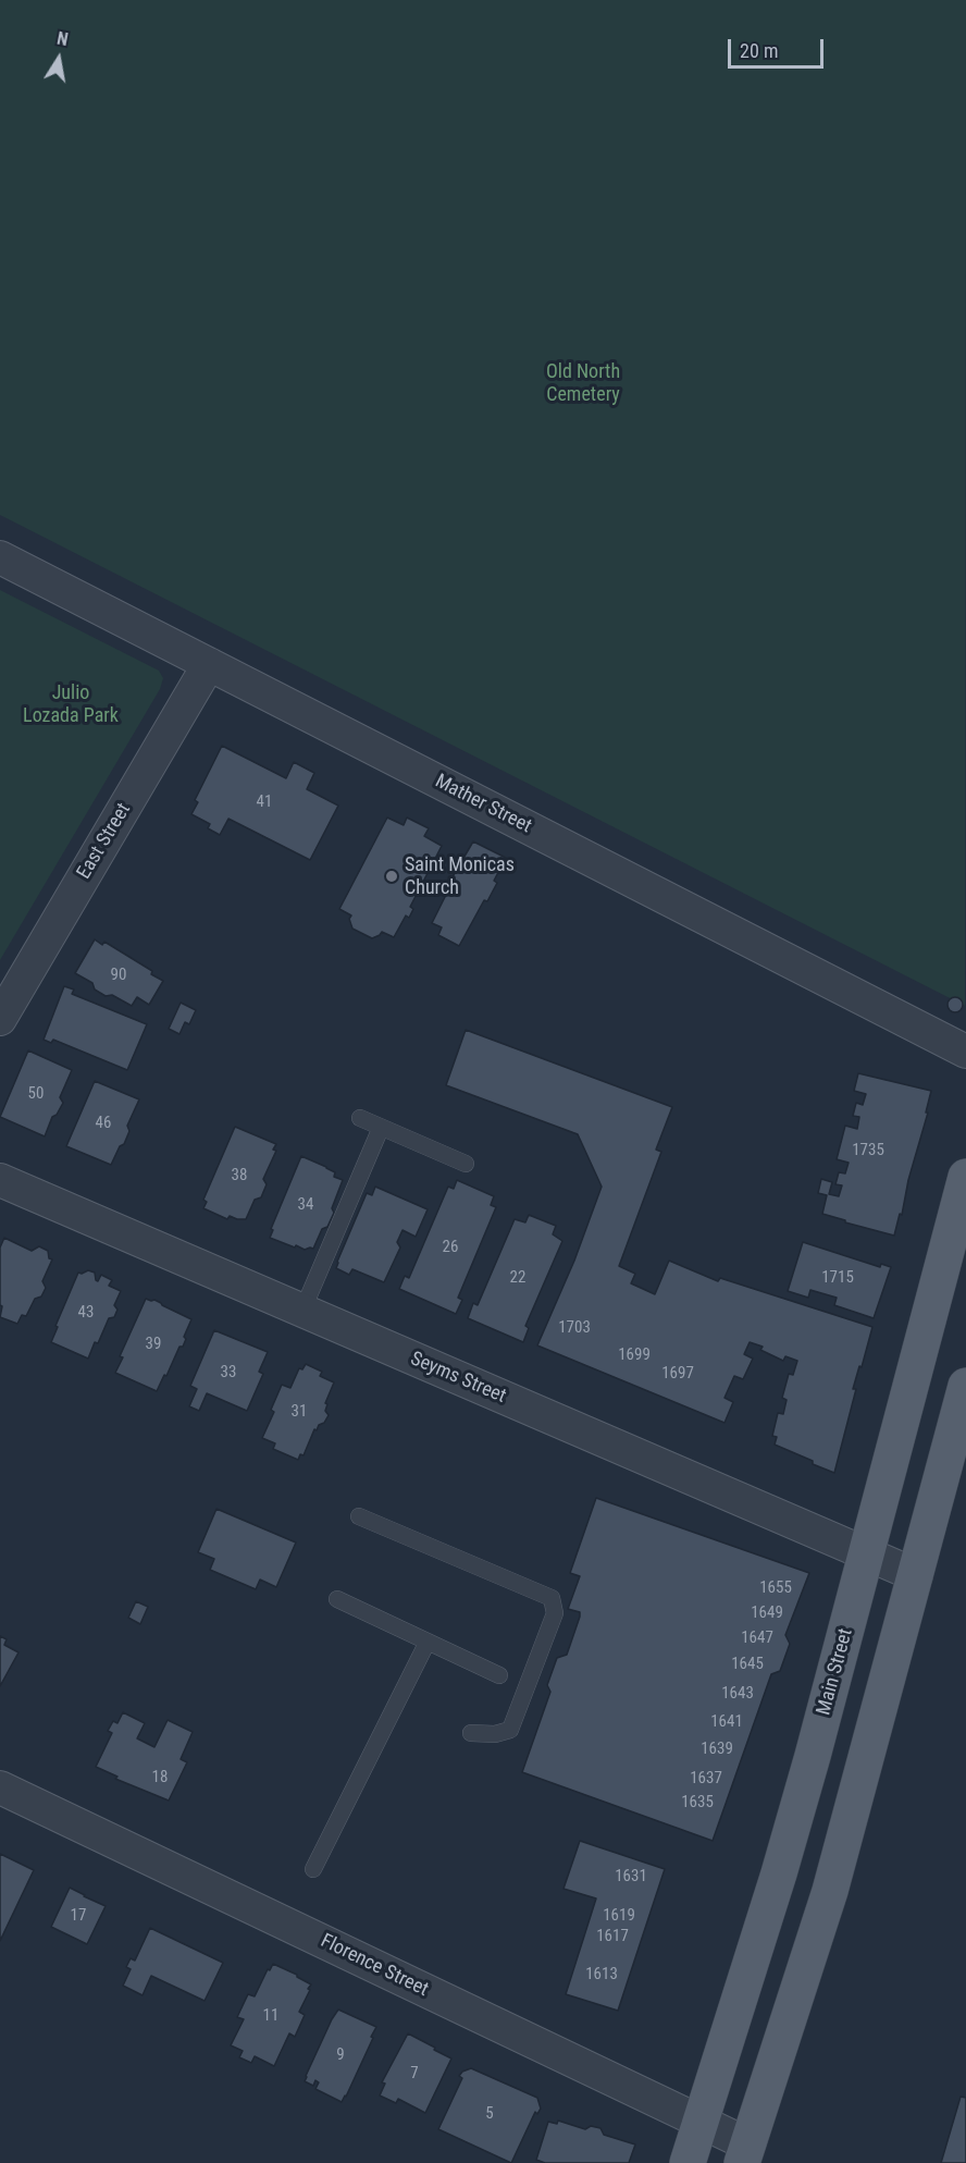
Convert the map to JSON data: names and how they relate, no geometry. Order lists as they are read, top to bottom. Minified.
{"streets":{"main road":["Main Street"],"street":["Mather Street","East Street","Seyms Street","Florence Street"]},"crossings":[["Mather Street","East Street"],["Seyms Street","Main Street"],["Main Street","Florence Street"]],"parks":["Old North Cemetery","Julio Lozada Park"],"places":["Saint Monicas Church"],"house_numbers":["41","90","50","46","1735","38","34","26","22","1715","43","1703","39","1699","33","1697","31","1655","1649","1647","1645","1643","1641","1639","18","1637","1635","1631","17","1619","1617","1613","11","9","7","5"],"scale_bar":"20 m","north":"top"}
